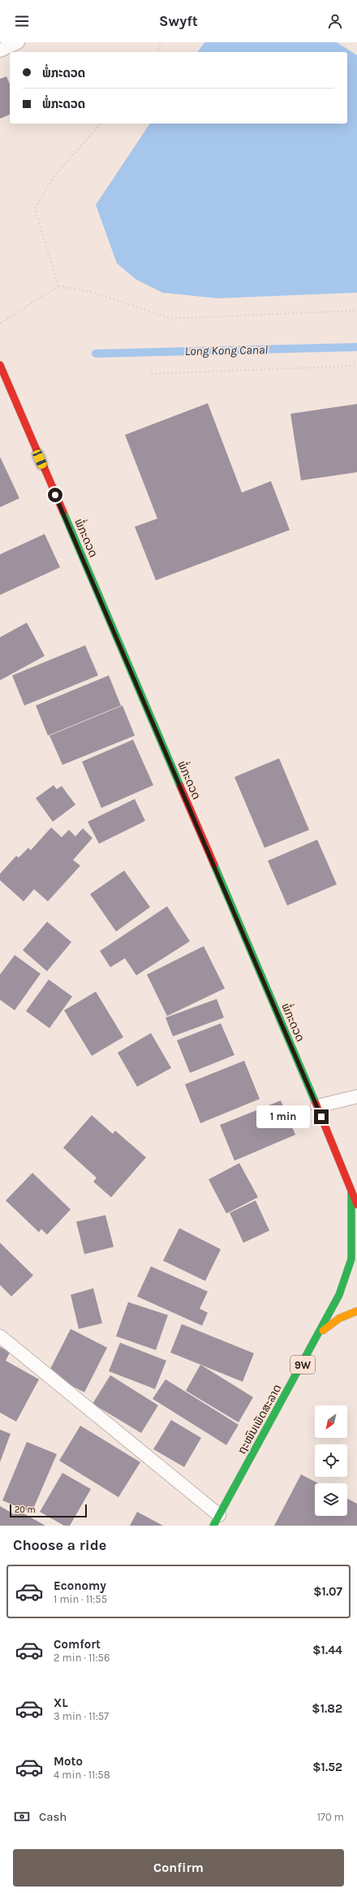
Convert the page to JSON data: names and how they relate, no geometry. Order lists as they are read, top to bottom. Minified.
{"streets":{"main road":["ພໍ່ກະດວດ","9W","ຖະໜົນເພັດສະລາດ"]},"crossings":[["ພໍ່ກະດວດ","ຖະໜົນເພັດສະລາດ"]],"water":["Long Kong Canal"],"scale_bar":"20 m","north":"bottom left","page":{"header":"Swyft","banner":["ພໍ່ກະດວດ","ພໍ່ກະດວດ"],"bubble":"1 min","scale":"20 m","heading":"Choose a ride","list":[{"name":"Economy","note":"1 min · 11:55","value":"$1.07"},{"name":"Comfort","note":"2 min · 11:56","value":"$1.44"},{"name":"XL","note":"3 min · 11:57","value":"$1.82"},{"name":"Moto","note":"4 min · 11:58","value":"$1.52"}],"pay":["Cash","170 m"],"buttons":"Confirm"}}
